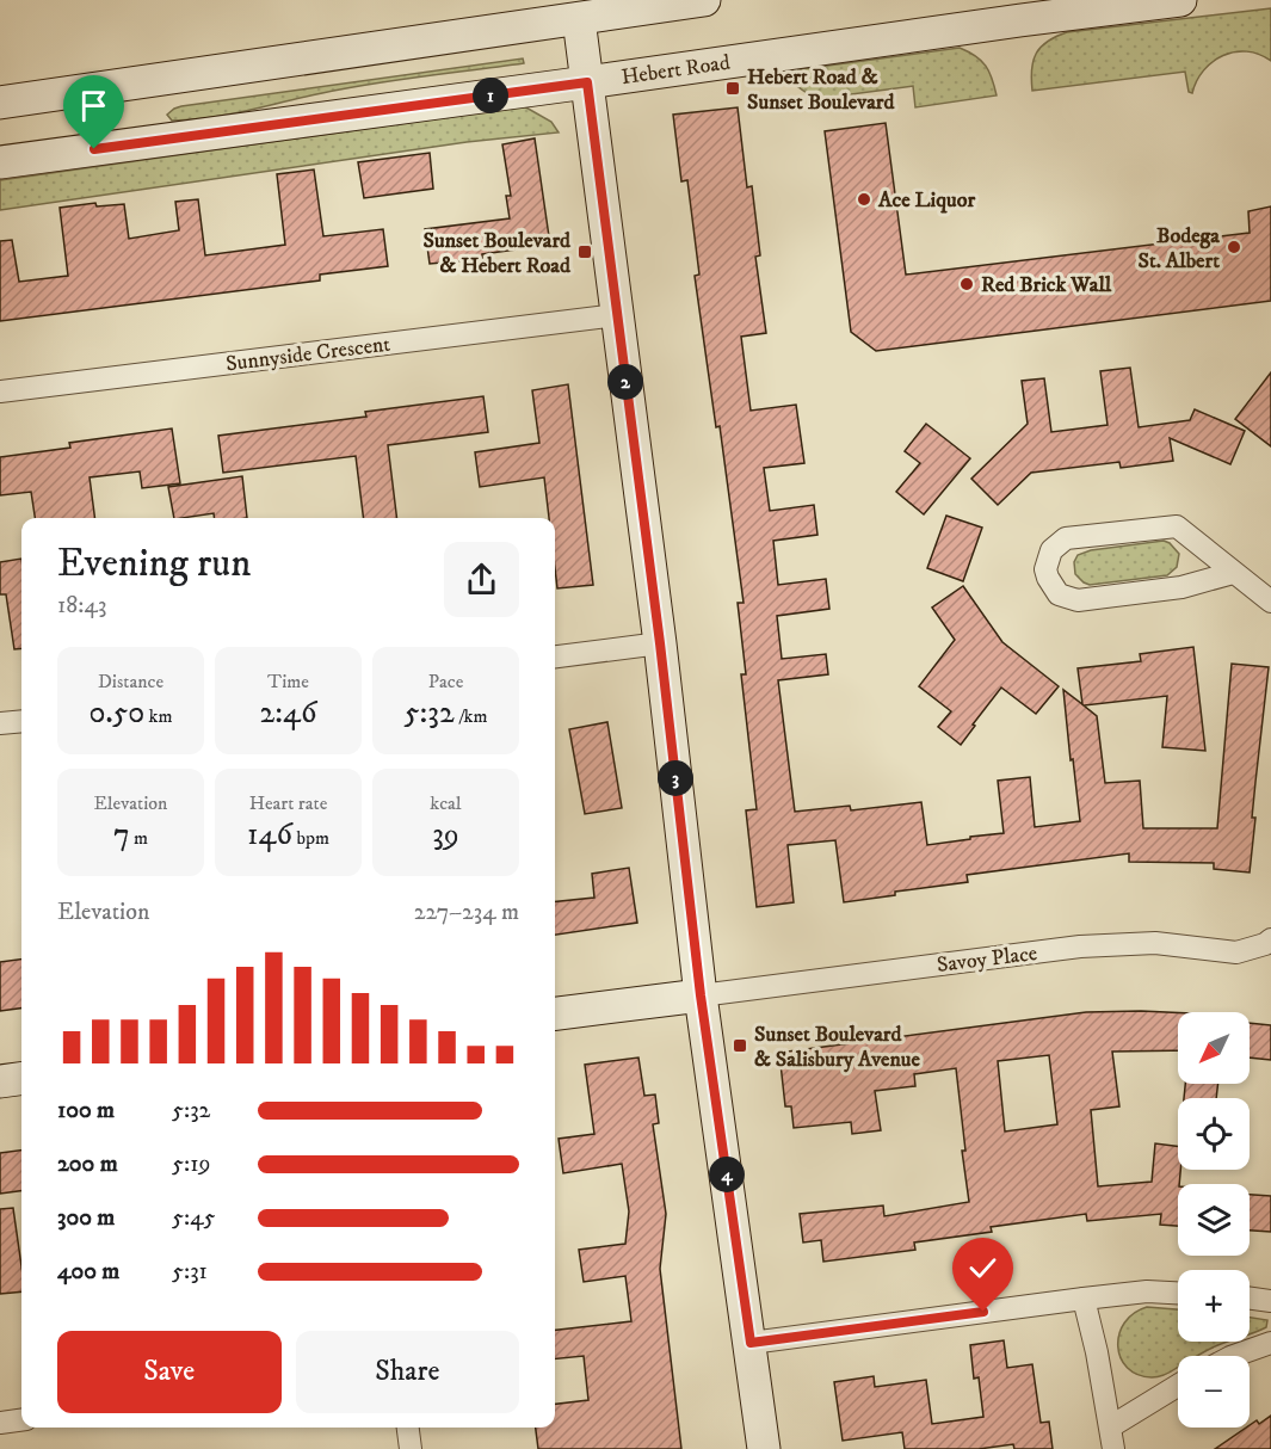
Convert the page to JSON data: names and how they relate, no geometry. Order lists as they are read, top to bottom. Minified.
{"streets":{"main road":["Hebert Road"],"street":["Sunnyside Crescent","Savoy Place"]},"places":{"transit":["Hebert Road & Sunset Boulevard","Sunset Boulevard & Hebert Road","Sunset Boulevard & Salisbury Avenue"],"other":["Ace Liquor","Bodega St. Albert","Red Brick Wall"]},"north":"bottom left","page":{"pins":["1","2","3","4"],"heading":["Evening run","18:43"],"stats":[["Distance","0.50 km"],["Time","2:46"],["Pace","5:32 /km"],["Elevation","7 m"],["Heart rate","146 bpm"],["kcal","39"]],"chart":["Elevation","227–234 m"],"map_buttons":["+","−"],"list":[{"name":"100 m","note":"5:32"},{"name":"200 m","note":"5:19"},{"name":"300 m","note":"5:45"},{"name":"400 m","note":"5:31"}],"buttons":["Save","Share"]}}
